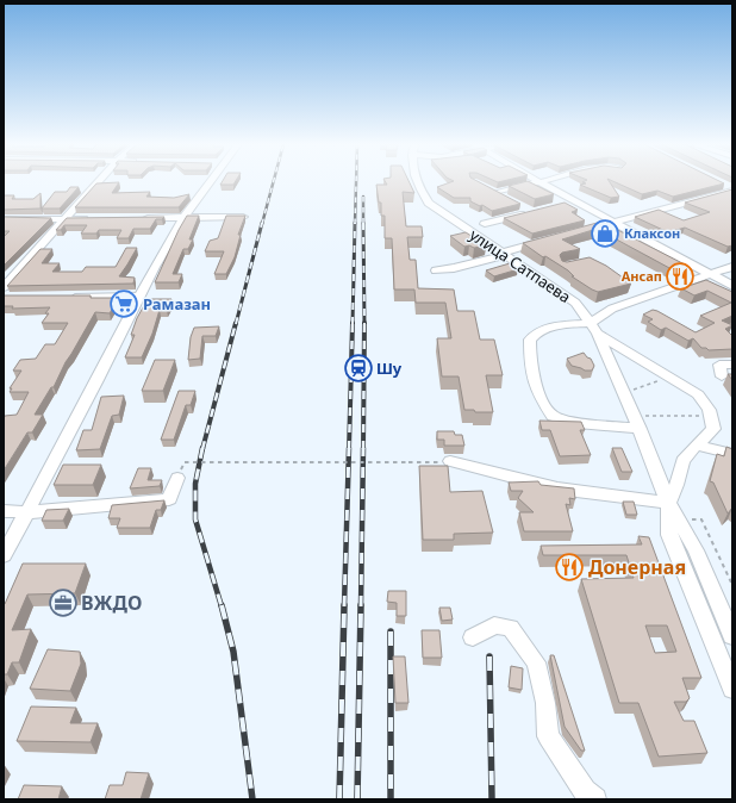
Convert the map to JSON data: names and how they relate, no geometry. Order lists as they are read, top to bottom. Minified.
{"streets":{"street":["улица Сатпаева"]},"places":{"shop":["Клаксон"],"restaurant":["Ансап","Донерная"],"supermarket":["Рамазан"],"station":["Шу"],"office":["ВЖДО"]}}
